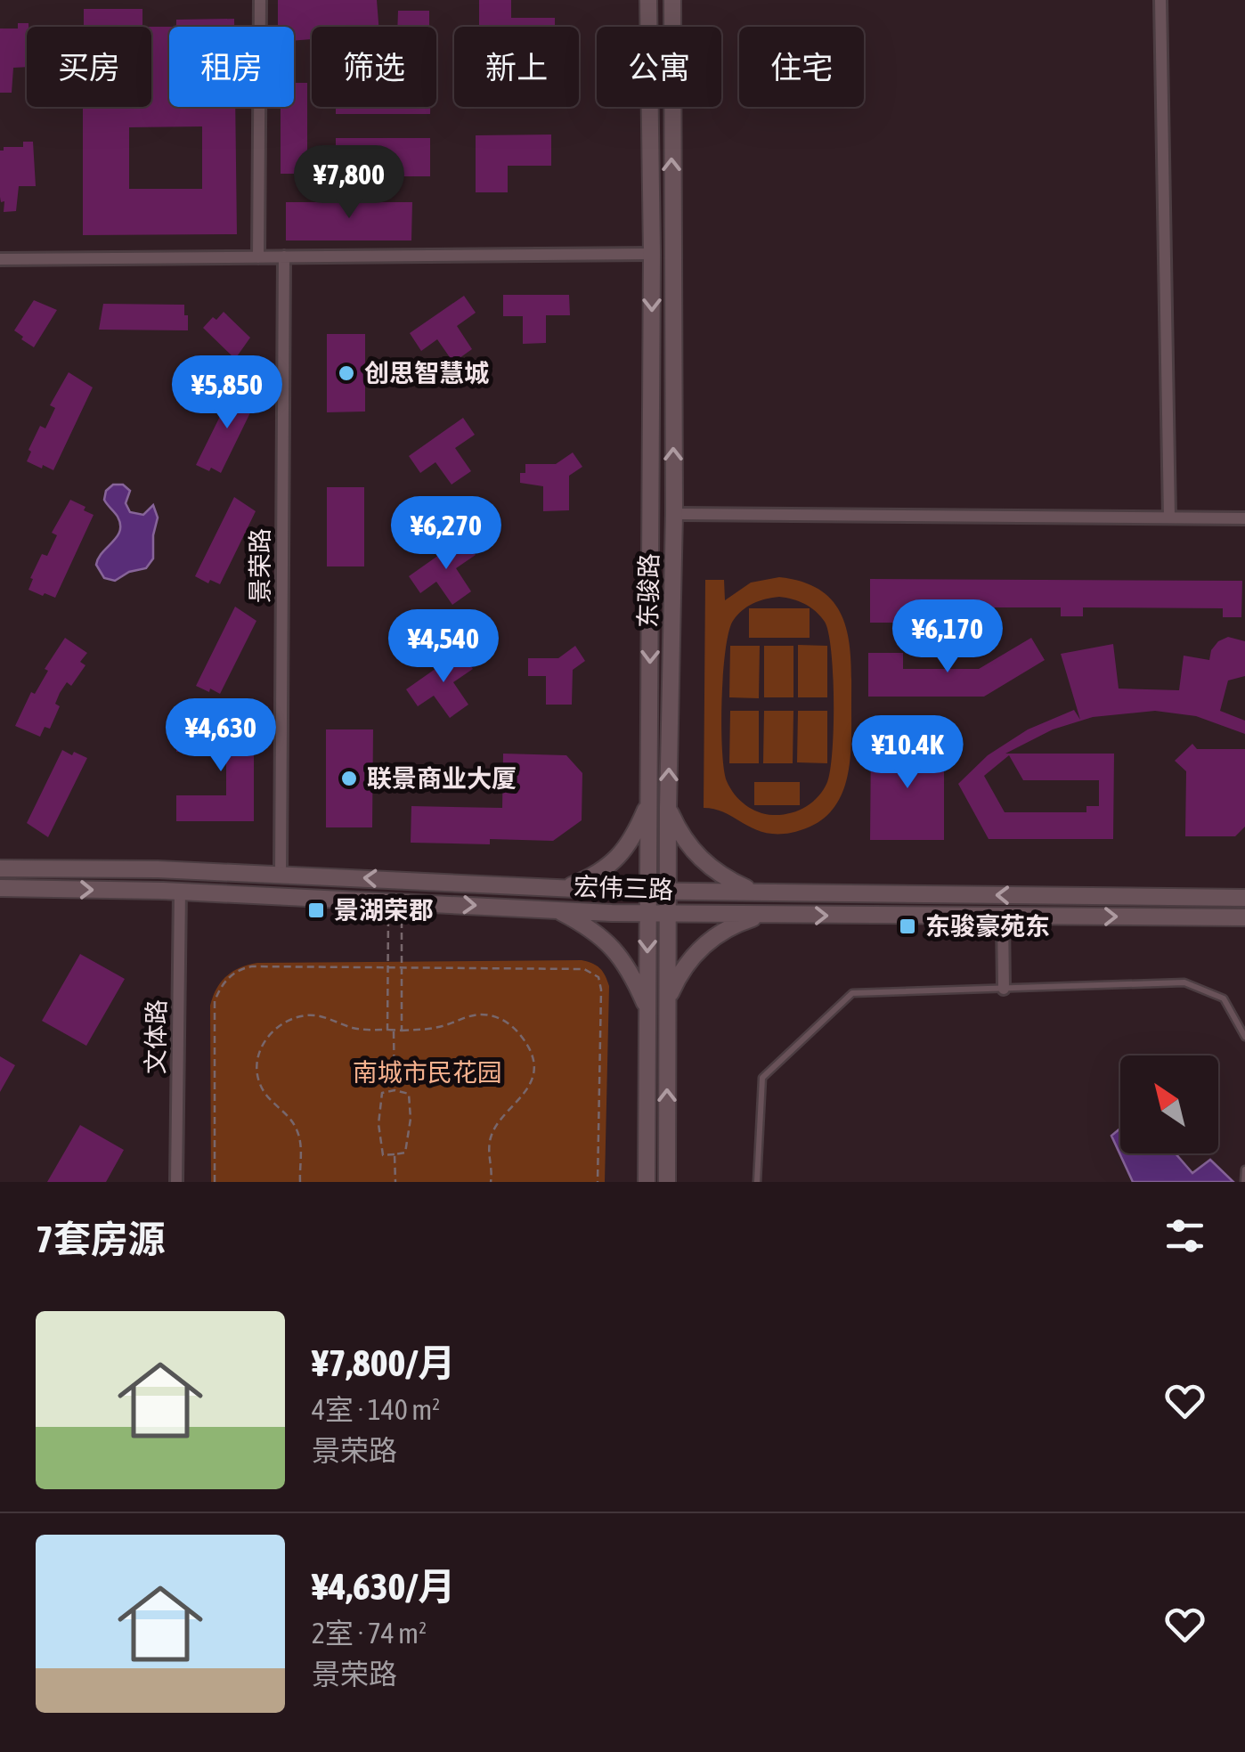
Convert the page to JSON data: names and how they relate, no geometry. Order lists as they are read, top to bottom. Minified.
{"streets":{"street":["景荣路","东骏路","宏伟三路","文体路"]},"crossings":[["景荣路","宏伟三路"],["东骏路","宏伟三路"],["宏伟三路","文体路"]],"parks":["南城市民花园"],"places":{"other":["创思智慧城","联景商业大厦"],"transit":["景湖荣郡","东骏豪苑东"]},"north":"top left","page":{"chip":["买房","租房","筛选","新上","公寓","住宅"],"price":["¥7,800","¥5,850","¥6,270","¥6,170","¥4,540","¥4,630","¥10.4K"],"heading":"7套房源","list":[{"name":"¥7,800/月","note":"4室 · 140 m² · 景荣路"},{"name":"¥4,630/月","note":"2室 · 74 m² · 景荣路"}]}}
